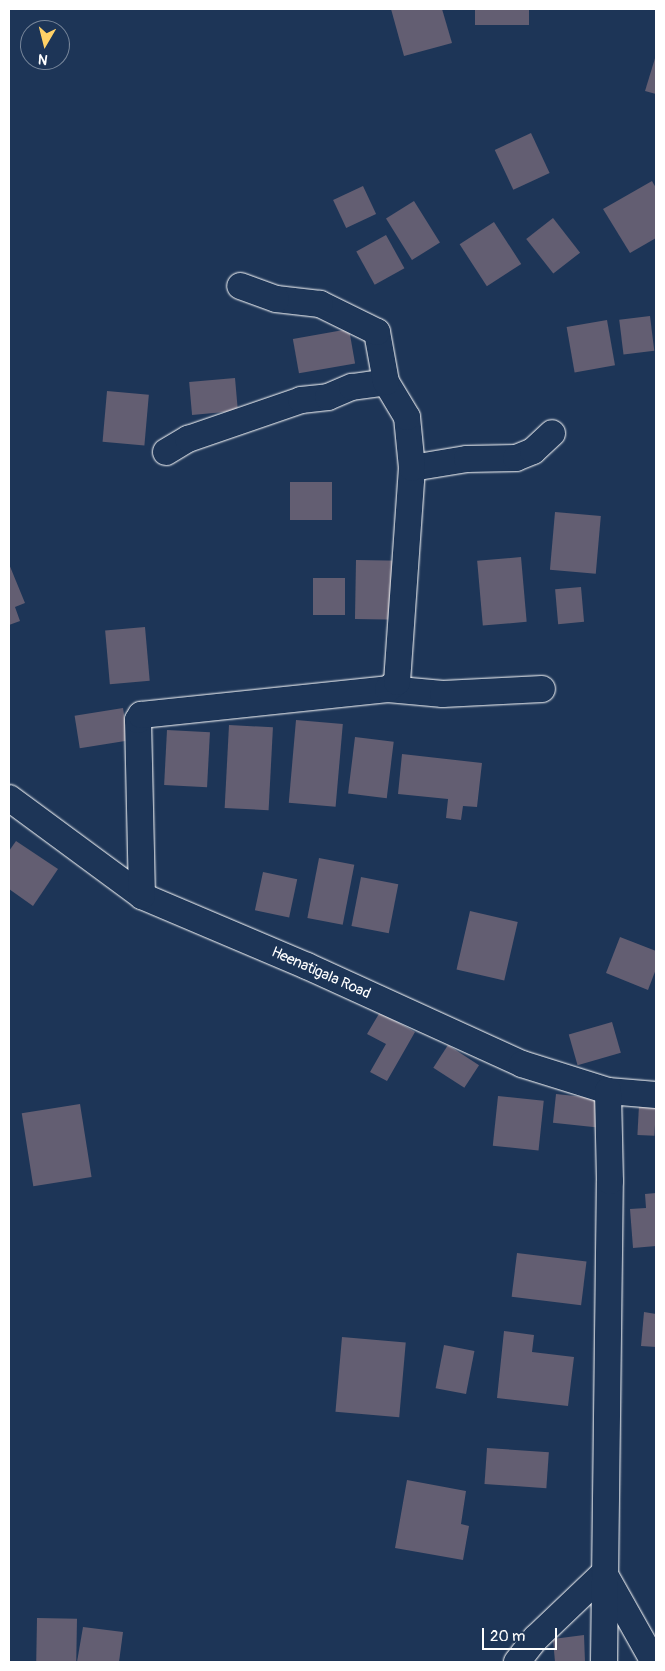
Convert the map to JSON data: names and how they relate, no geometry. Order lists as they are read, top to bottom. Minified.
{"streets":{"street":["Heenatigala Road"]},"scale_bar":"20 m","north":"bottom"}
